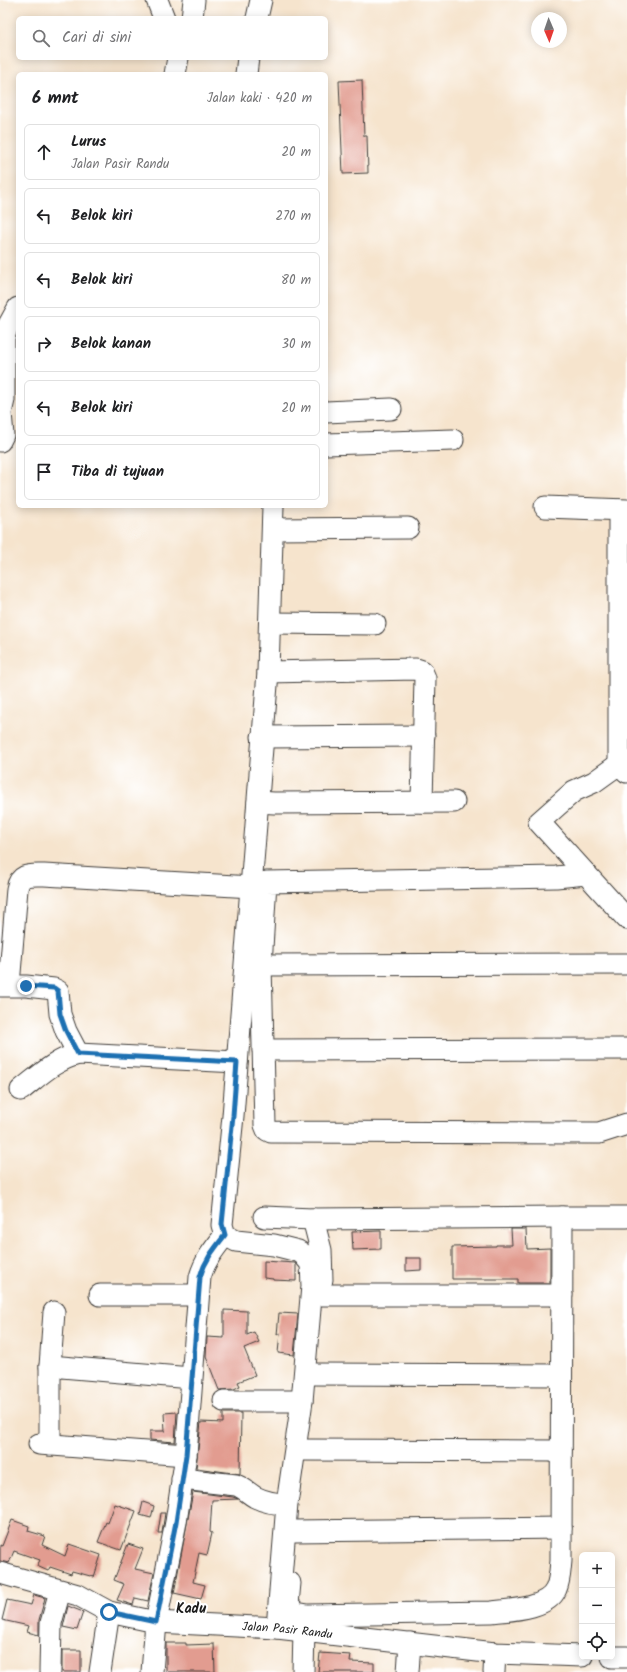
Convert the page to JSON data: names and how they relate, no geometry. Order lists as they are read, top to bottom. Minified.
{"streets":{"street":["Jalan Pasir Randu"]},"districts":["Kadu"],"north":"bottom","page":{"search":"Cari di sini","heading":["6 mnt","Jalan kaki · 420 m"],"list":[["Lurus","Jalan Pasir Randu","20 m"],["Belok kiri","270 m"],["Belok kiri","80 m"],["Belok kanan","30 m"],["Belok kiri","20 m"],"Tiba di tujuan"],"map_buttons":["+","−"]}}
